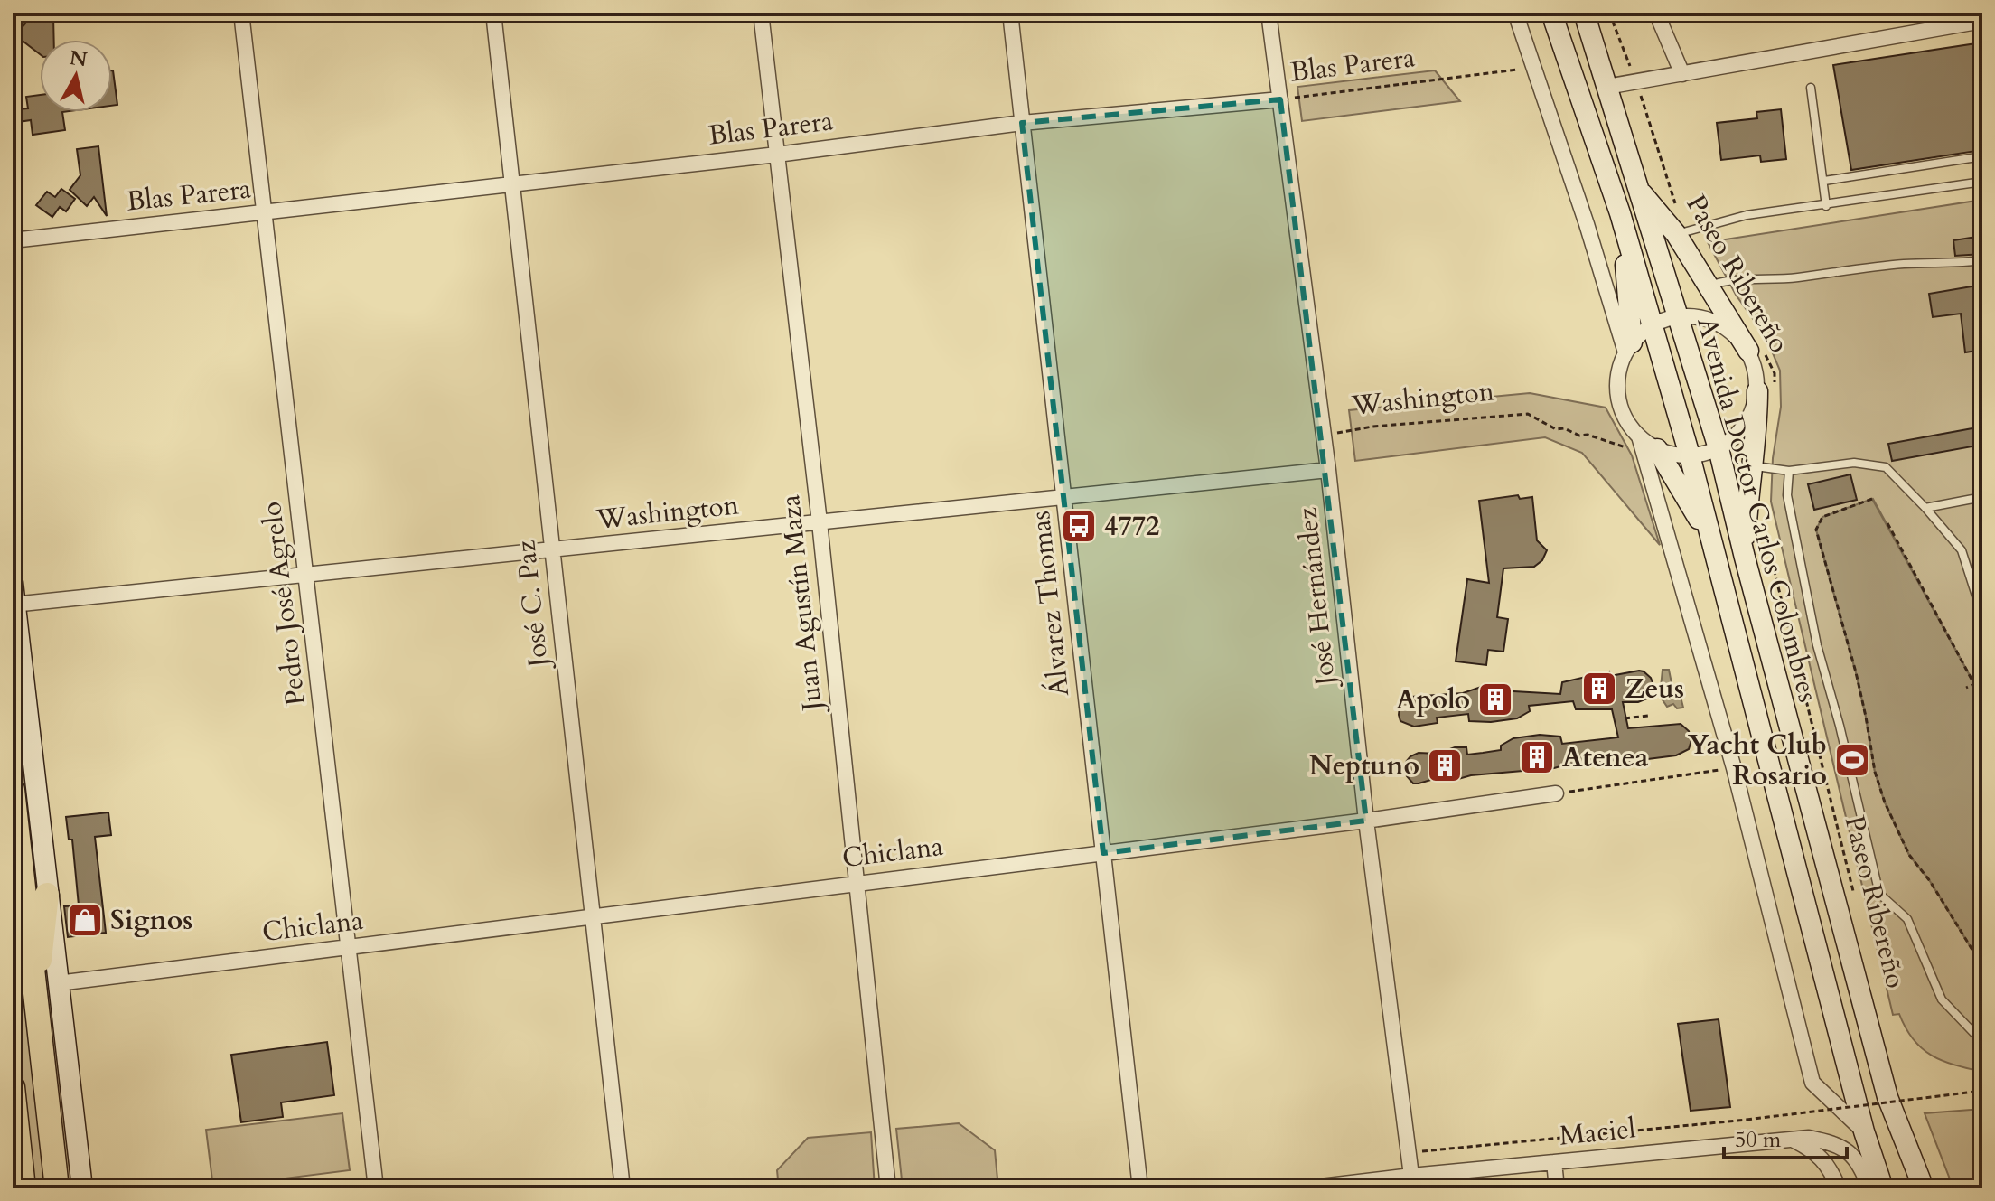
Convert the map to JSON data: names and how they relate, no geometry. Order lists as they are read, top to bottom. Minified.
{"streets":{"main road":["Avenida Doctor Carlos Colombres"],"street":["Blas Parera","Washington","José Hernández","Juan Agustín Maza","Pedro José Agrelo","José C. Paz","Álvarez Thomas","Chiclana","Maciel"],"path":["Paseo Ribereño"]},"crossings":[["Blas Parera","José Hernández"],["Blas Parera","Juan Agustín Maza"],["Blas Parera","Pedro José Agrelo"],["Blas Parera","José C. Paz"],["Blas Parera","Álvarez Thomas"],["Washington","José Hernández"],["Washington","Juan Agustín Maza"],["Washington","Pedro José Agrelo"],["Washington","José C. Paz"],["Washington","Álvarez Thomas"],["José Hernández","Chiclana"],["José Hernández","Maciel"],["Juan Agustín Maza","Chiclana"],["Pedro José Agrelo","Chiclana"],["José C. Paz","Chiclana"],["Álvarez Thomas","Chiclana"]],"places":{"bus stop":["4772"],"building":["Zeus","Apolo","Atenea","Neptuno"],"sports":["Yacht Club Rosario"],"shop":["Signos"]},"scale_bar":"50 m","north":"top"}
